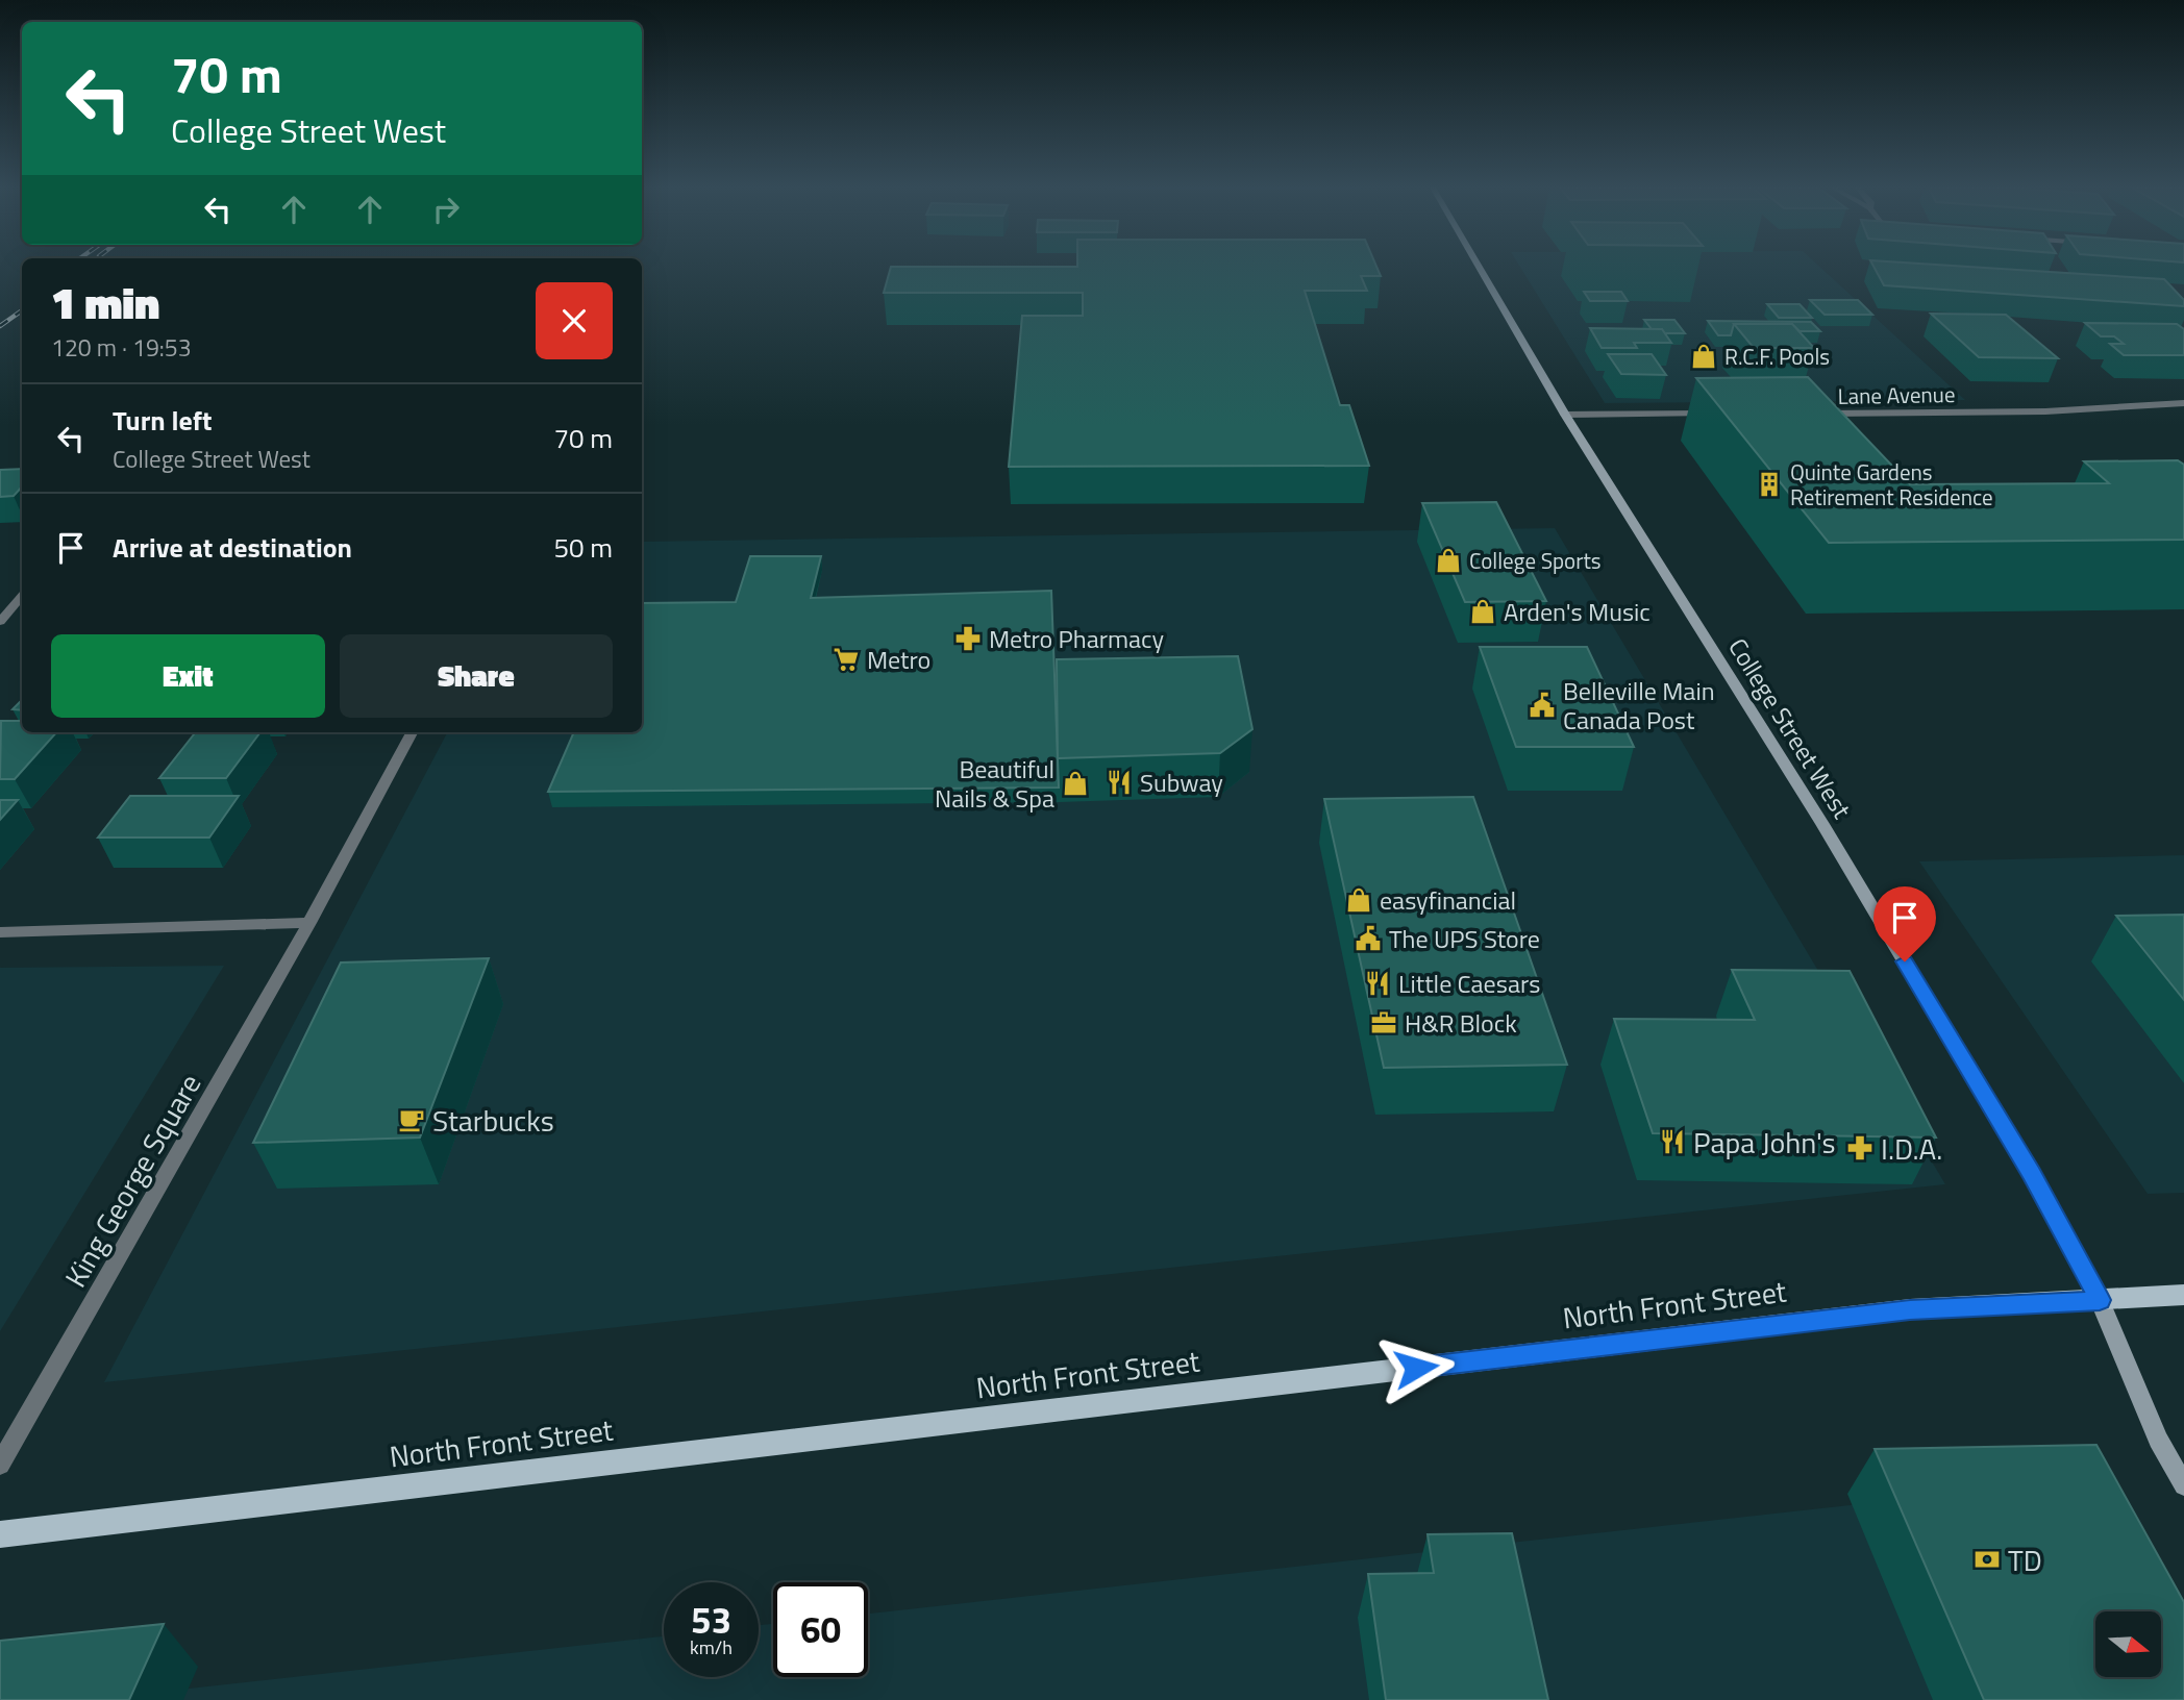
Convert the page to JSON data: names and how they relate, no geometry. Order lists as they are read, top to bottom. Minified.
{"streets":{"main road":["College Street West","North Front Street"],"street":["Lane Avenue","King George Square"]},"crossings":[["College Street West","North Front Street"]],"places":{"shop":["R.C.F. Pools","College Sports","Arden's Music","Beautiful Nails & Spa","easyfinancial"],"building":["Quinte Gardens Retirement Residence"],"pharmacy":["Metro Pharmacy","I.D.A."],"supermarket":["Metro"],"public building":["Belleville Main Canada Post","The UPS Store"],"restaurant":["Subway","Little Caesars","Papa John's"],"office":["H&R Block"],"cafe":["Starbucks"],"bank":["TD"]},"north":"right","page":{"turn":["70 m","College Street West"],"heading":["1 min","120 m · 19:53"],"list":[{"name":"Turn left","note":"College Street West","value":"70 m"},{"name":"Arrive at destination","value":"50 m"}],"buttons":["Exit","Share"],"speed":"53 km/h","limit":"60"}}
